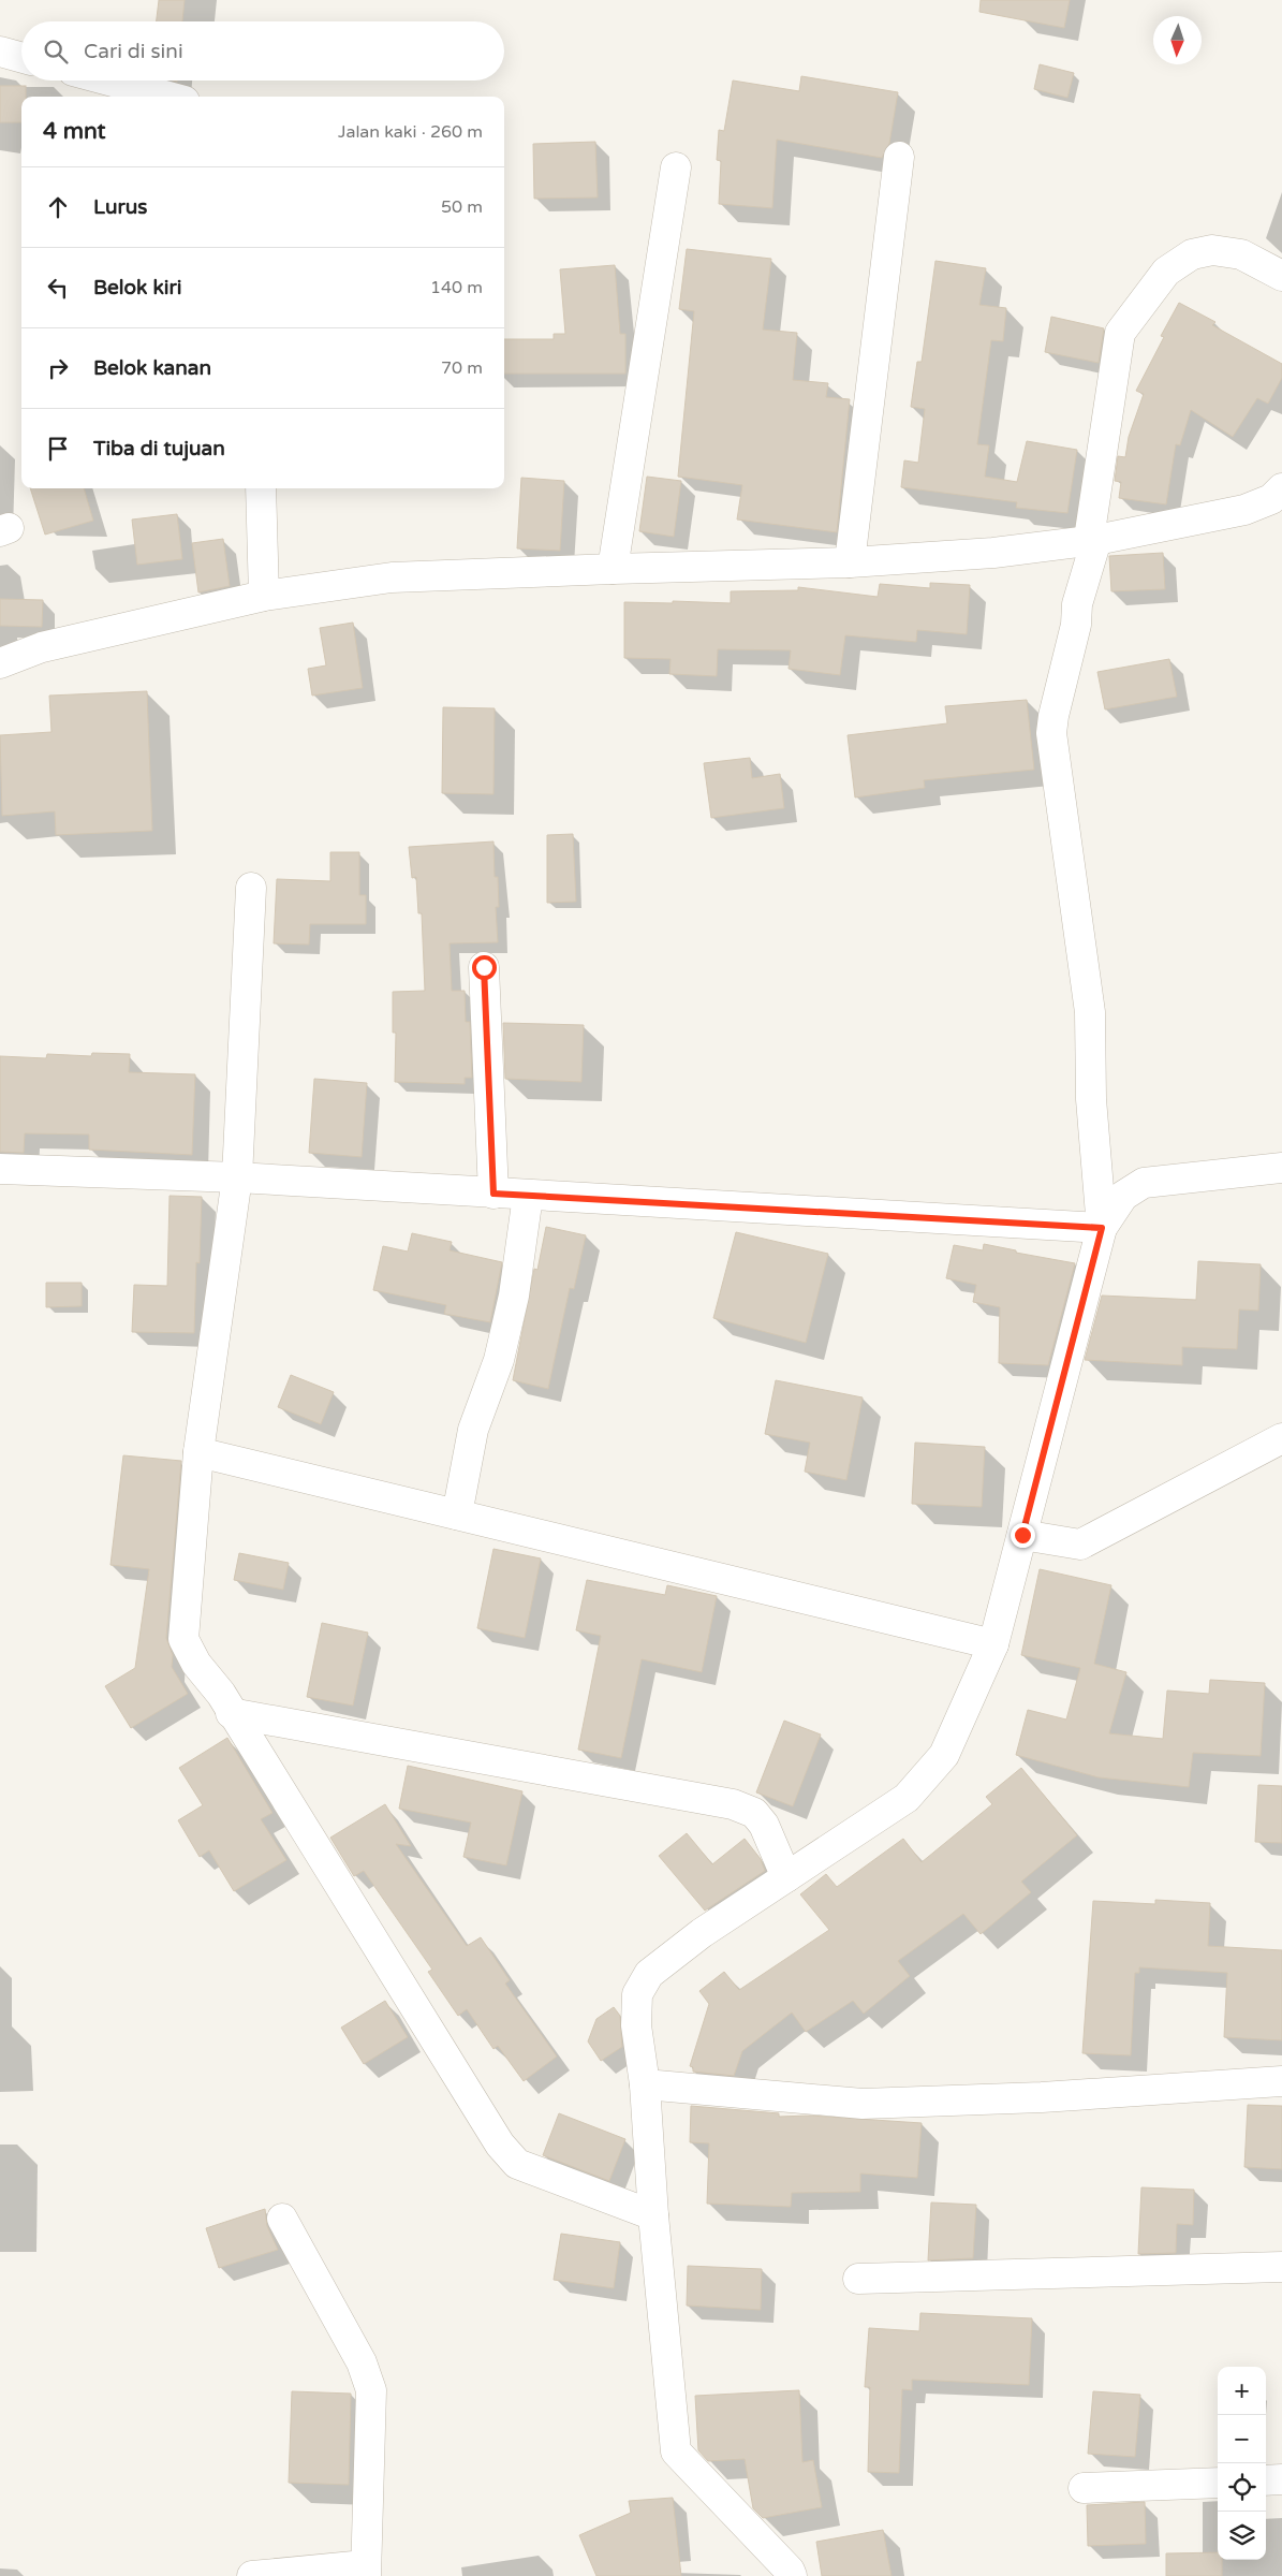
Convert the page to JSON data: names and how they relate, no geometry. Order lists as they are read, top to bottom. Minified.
{"north":"bottom","page":{"search":"Cari di sini","heading":["4 mnt","Jalan kaki · 260 m"],"list":[["Lurus","50 m"],["Belok kiri","140 m"],["Belok kanan","70 m"],"Tiba di tujuan"],"map_buttons":["+","−"]}}
